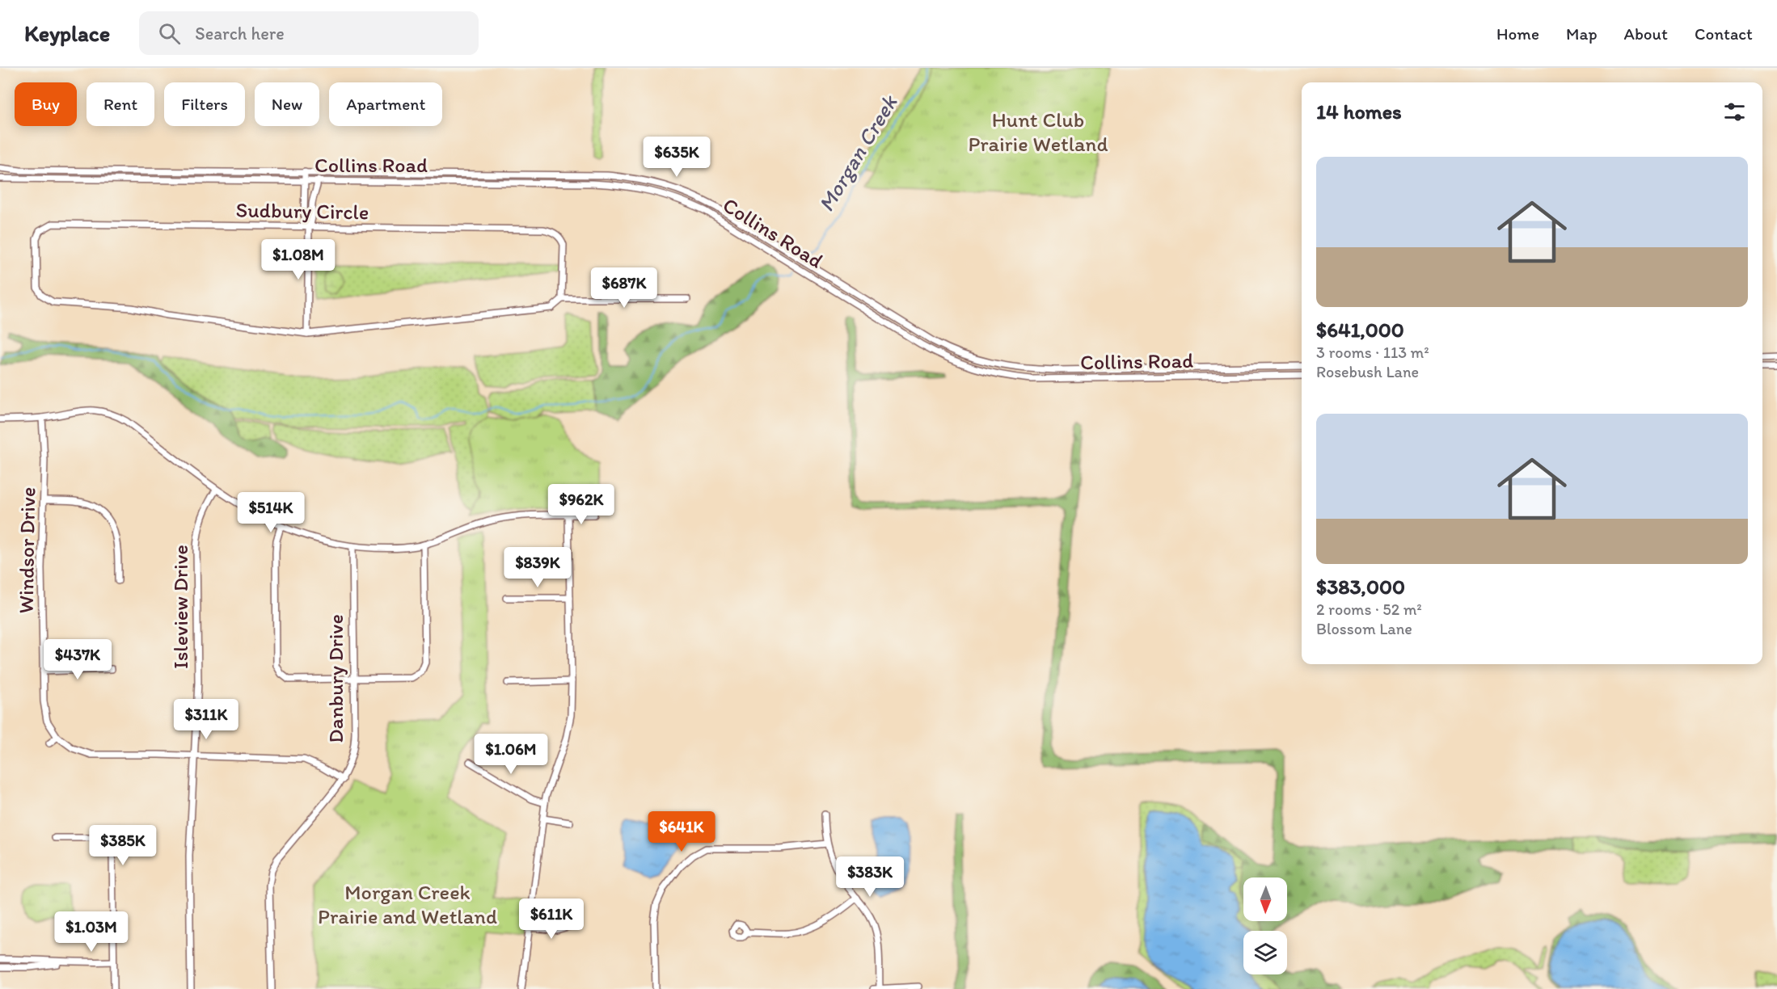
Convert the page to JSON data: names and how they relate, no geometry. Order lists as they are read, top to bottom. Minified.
{"streets":{"street":["Collins Road","Sudbury Circle","Windsor Drive","Isleview Drive","Danbury Drive"]},"crossings":[["Windsor Drive","Isleview Drive"],["Windsor Drive","Danbury Drive"]],"water":["Morgan Creek"],"parks":["Hunt Club Prairie Wetland","Morgan Creek Prairie and Wetland"],"north":"bottom","page":{"header":"Keyplace","search":"Search here","nav":["Home","Map","About","Contact"],"chip":["Buy","Rent","Filters","New","Apartment"],"heading":"14 homes","price":["$635K","$1.08M","$687K","$962K","$514K","$839K","$437K","$311K","$1.06M","$641K","$385K","$383K","$611K","$1.03M"],"list":[{"name":"$641,000","note":"3 rooms · 113 m² · Rosebush Lane"},{"name":"$383,000","note":"2 rooms · 52 m² · Blossom Lane"}]}}
